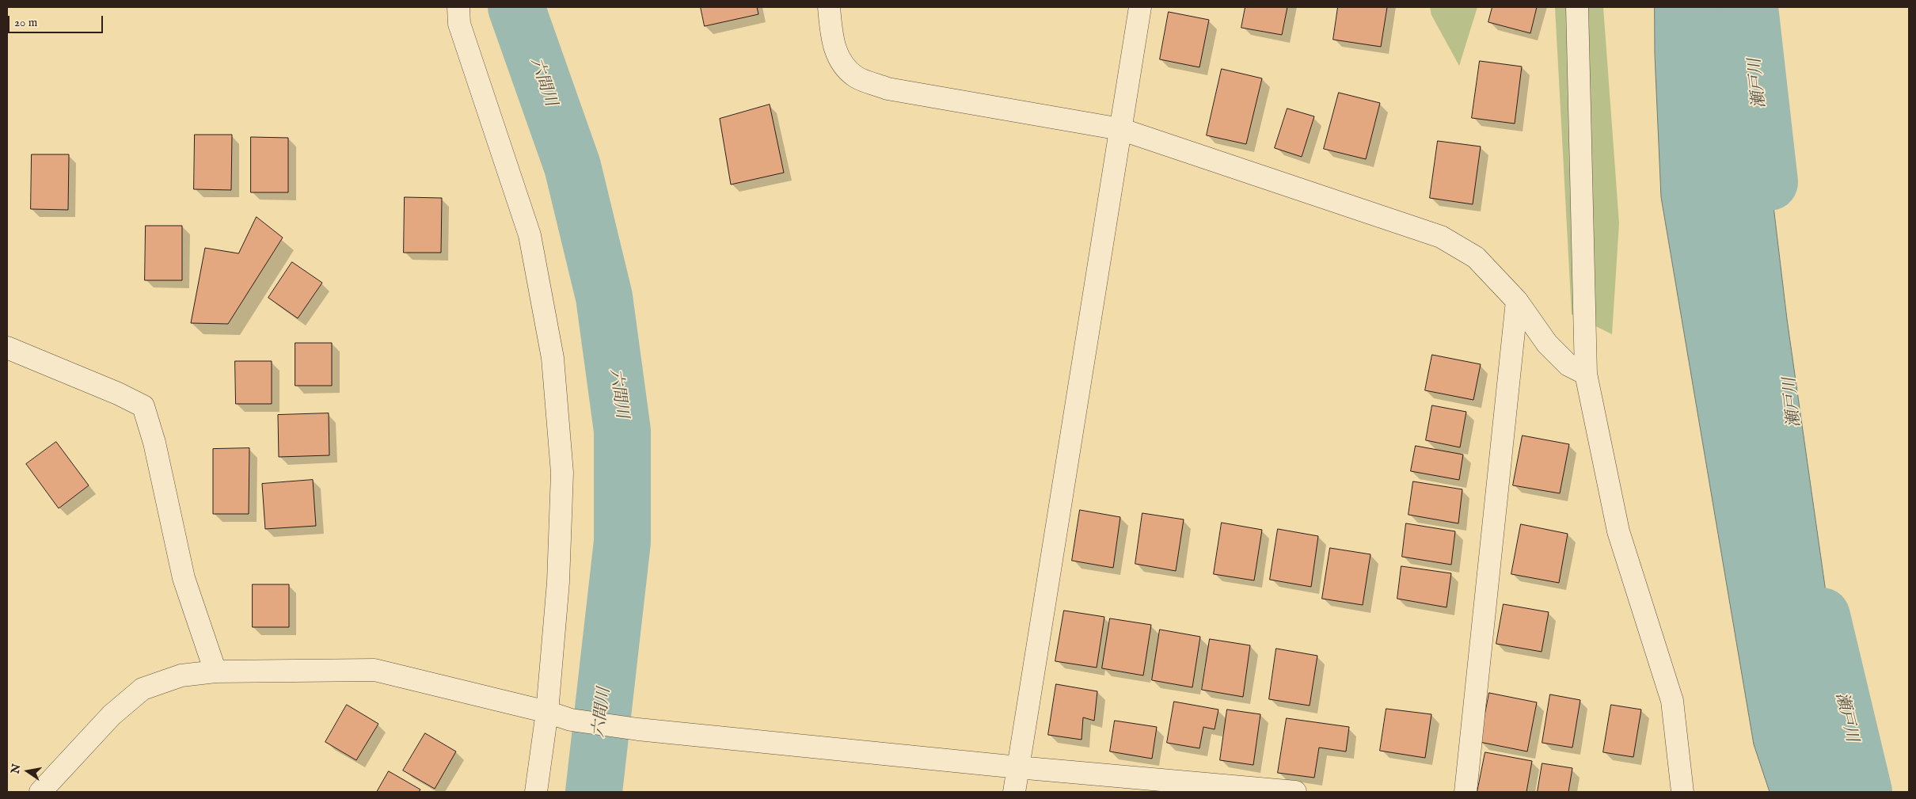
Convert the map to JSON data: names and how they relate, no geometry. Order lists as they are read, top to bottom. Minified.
{"water":["六間川","瀬戸川"],"scale_bar":"20 m","north":"left"}
